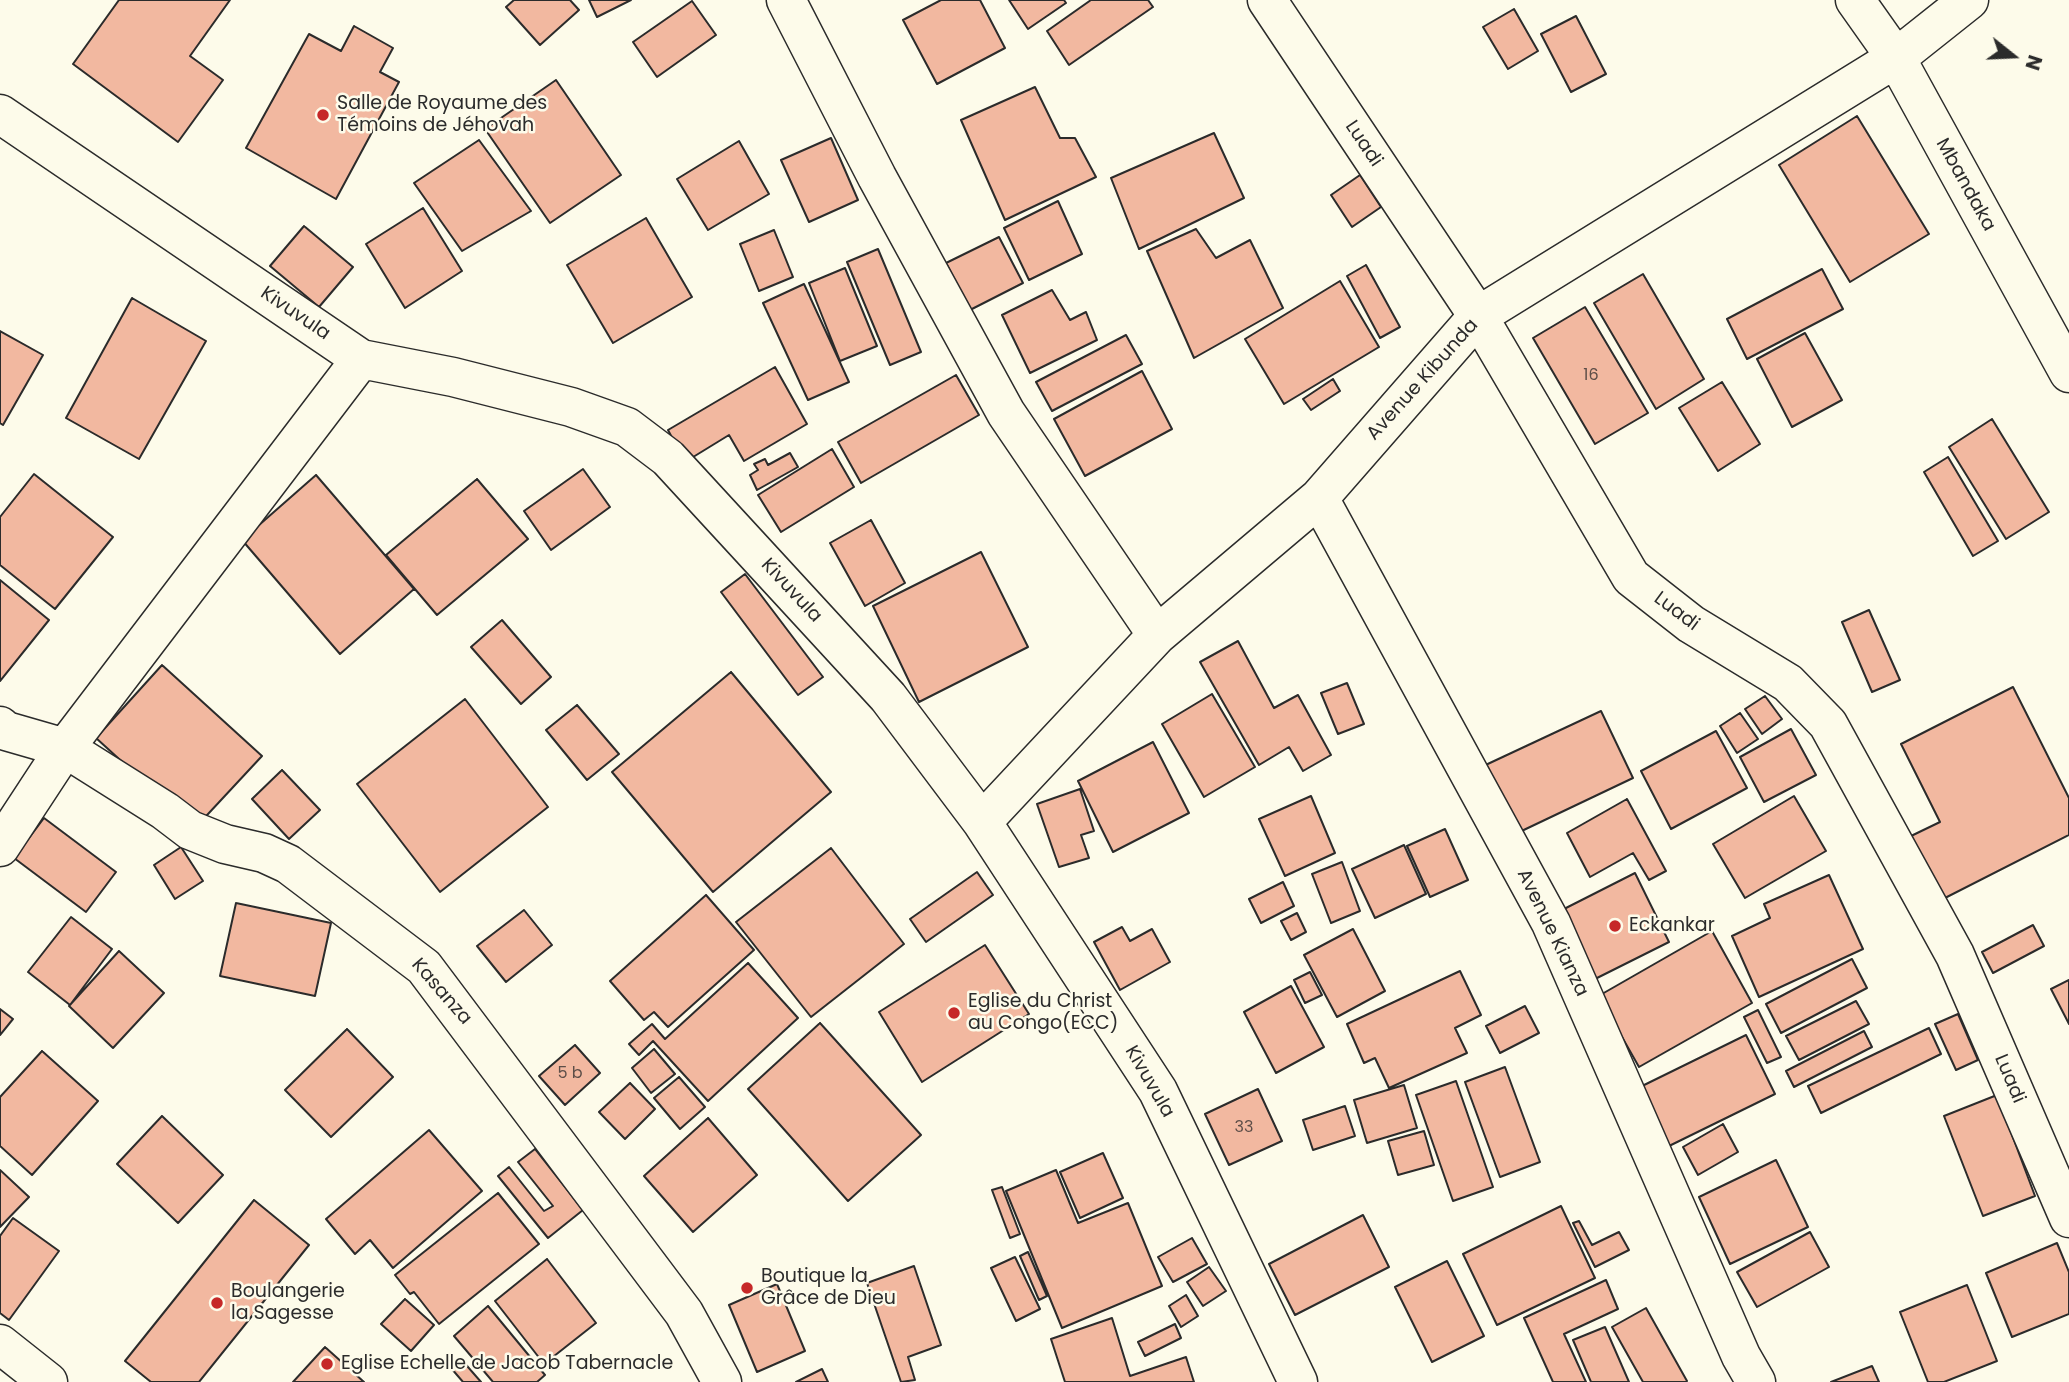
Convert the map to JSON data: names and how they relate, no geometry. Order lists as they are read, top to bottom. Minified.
{"streets":{"street":["Luadi","Mbandaka","Kivuvula","Avenue Kibunda","Avenue Kianza","Kasanza"]},"crossings":[["Luadi","Avenue Kibunda"],["Mbandaka","Avenue Kibunda"],["Kivuvula","Avenue Kibunda"],["Avenue Kibunda","Avenue Kianza"]],"places":["Salle de Royaume des Témoins de Jéhovah","Eckankar","Eglise du Christ au Congo(ECC)","Boutique la Grâce de Dieu","Boulangerie la Sagesse","Eglise Echelle de Jacob Tabernacle"],"house_numbers":["16","5 b","33"],"north":"right"}
